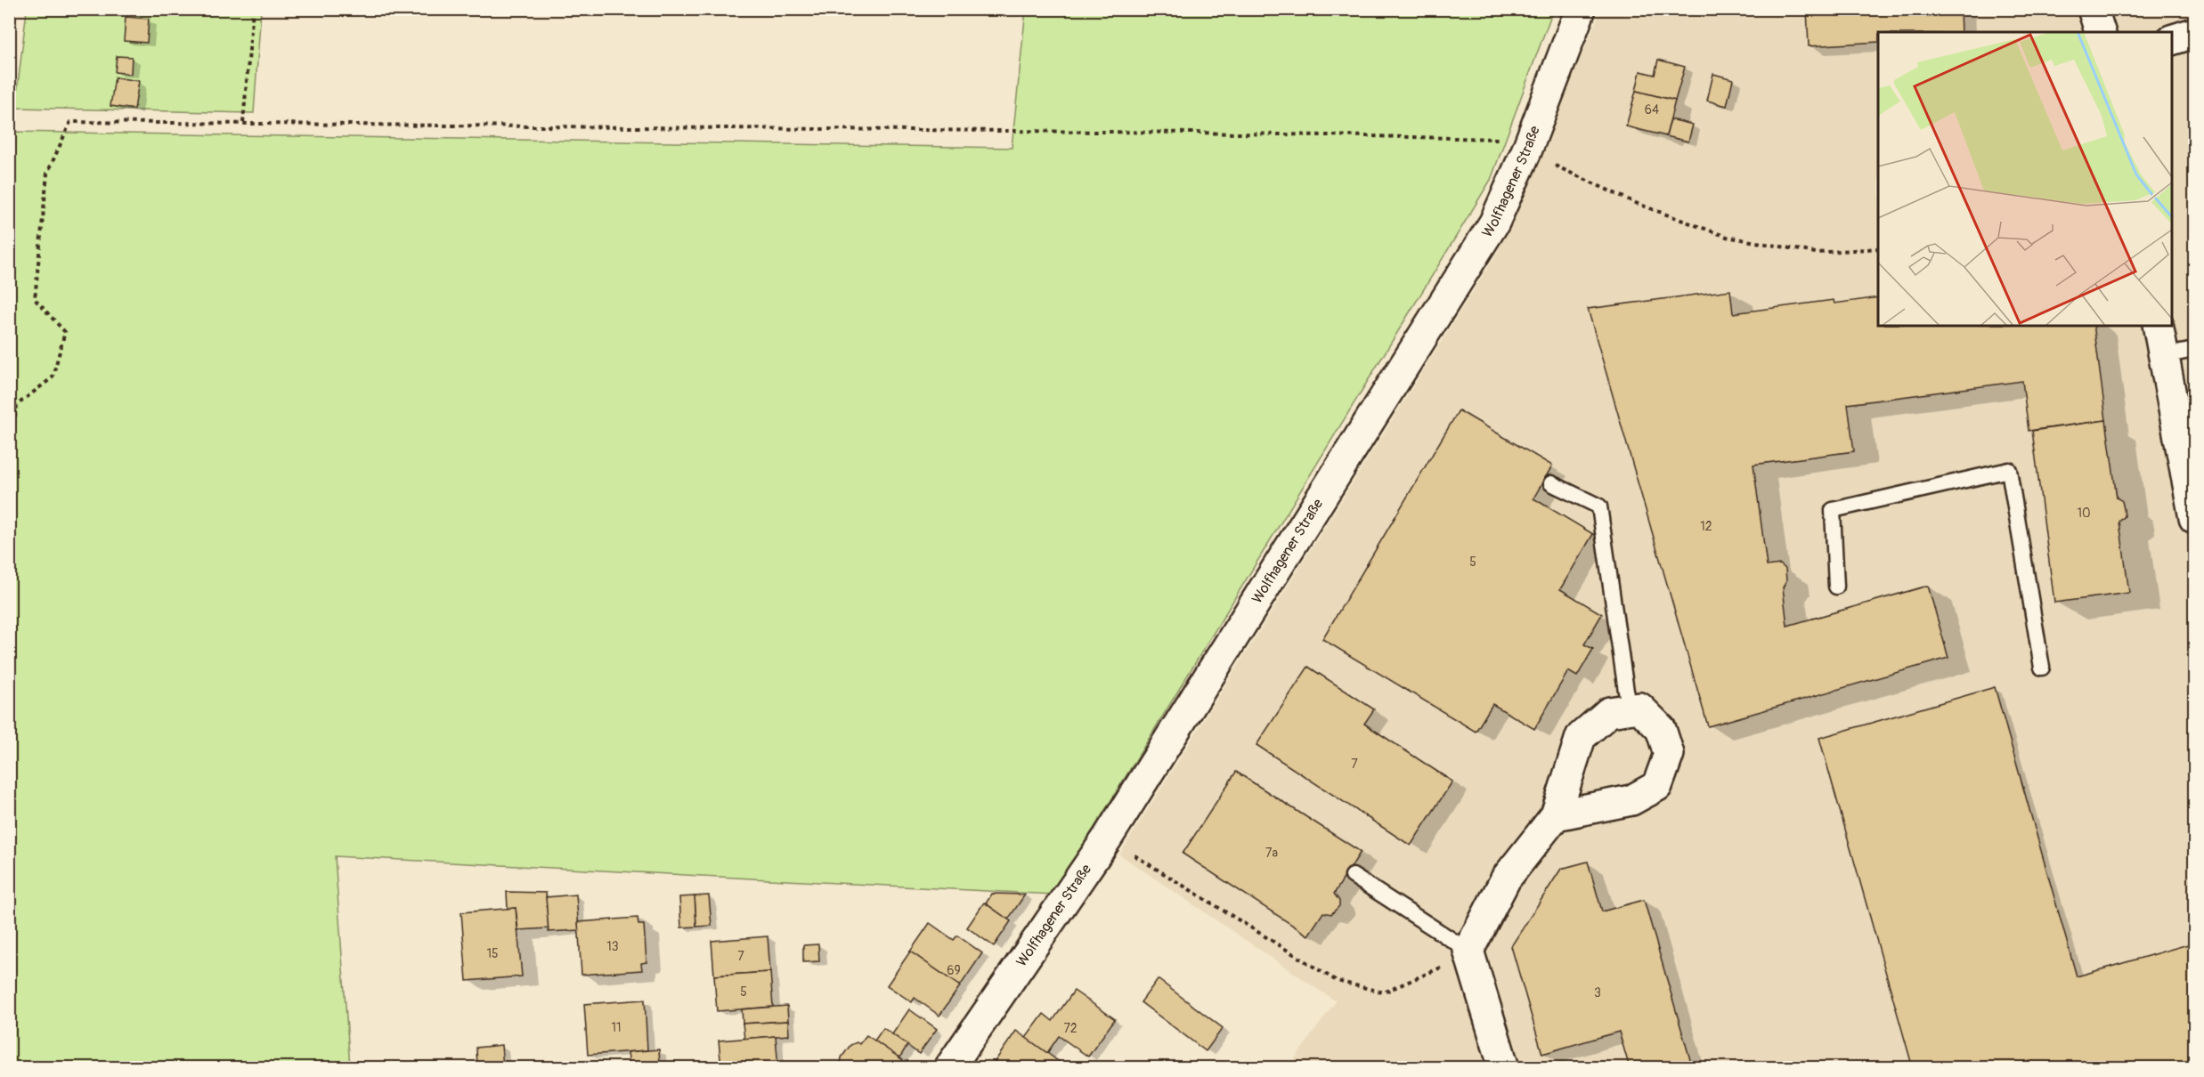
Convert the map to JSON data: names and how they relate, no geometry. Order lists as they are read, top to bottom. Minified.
{"streets":{"street":["Wolfhagener Straße"]},"house_numbers":["64","10","12","5","7","7a","13","15","7","69","5","3","11","72"]}
